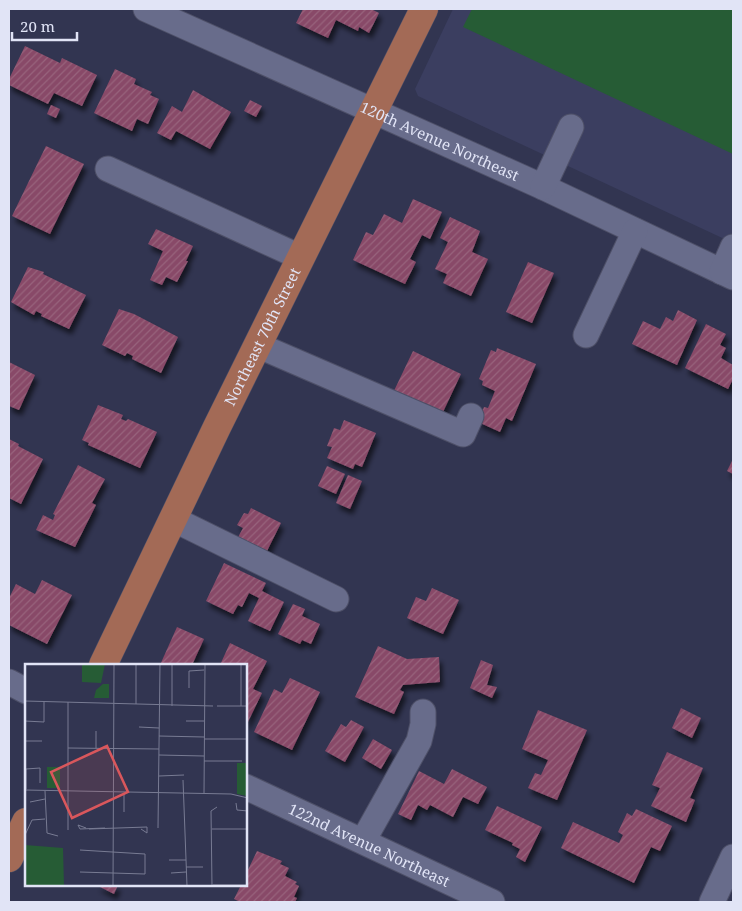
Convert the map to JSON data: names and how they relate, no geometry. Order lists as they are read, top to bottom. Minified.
{"streets":{"main road":["Northeast 70th Street"],"street":["120th Avenue Northeast","122nd Avenue Northeast"]},"crossings":[["120th Avenue Northeast","Northeast 70th Street"]],"scale_bar":"20 m"}
